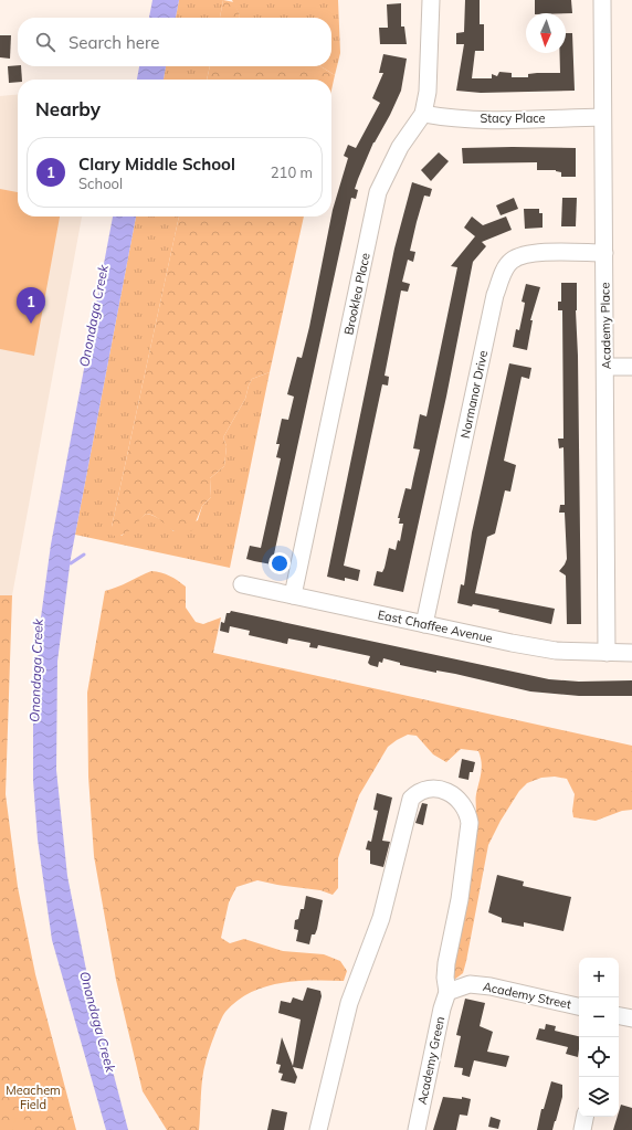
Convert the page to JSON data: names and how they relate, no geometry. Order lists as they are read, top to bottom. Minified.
{"streets":{"street":["Stacy Place","Brooklea Place","Academy Place","Normanor Drive","East Chaffee Avenue","Academy Street","Academy Green"]},"crossings":[["Stacy Place","Brooklea Place"],["Stacy Place","Academy Place"],["Brooklea Place","East Chaffee Avenue"],["Academy Place","Normanor Drive"],["Academy Place","East Chaffee Avenue"],["Normanor Drive","East Chaffee Avenue"],["Academy Street","Academy Green"]],"water":["Onondaga Creek"],"parks":["Meachem Field"],"north":"bottom","page":{"search":"Search here","heading":"Nearby","list":[{"mark":"1","name":"Clary Middle School","note":"School","value":"210 m"}],"pins":"1","map_buttons":["+","−"]}}
